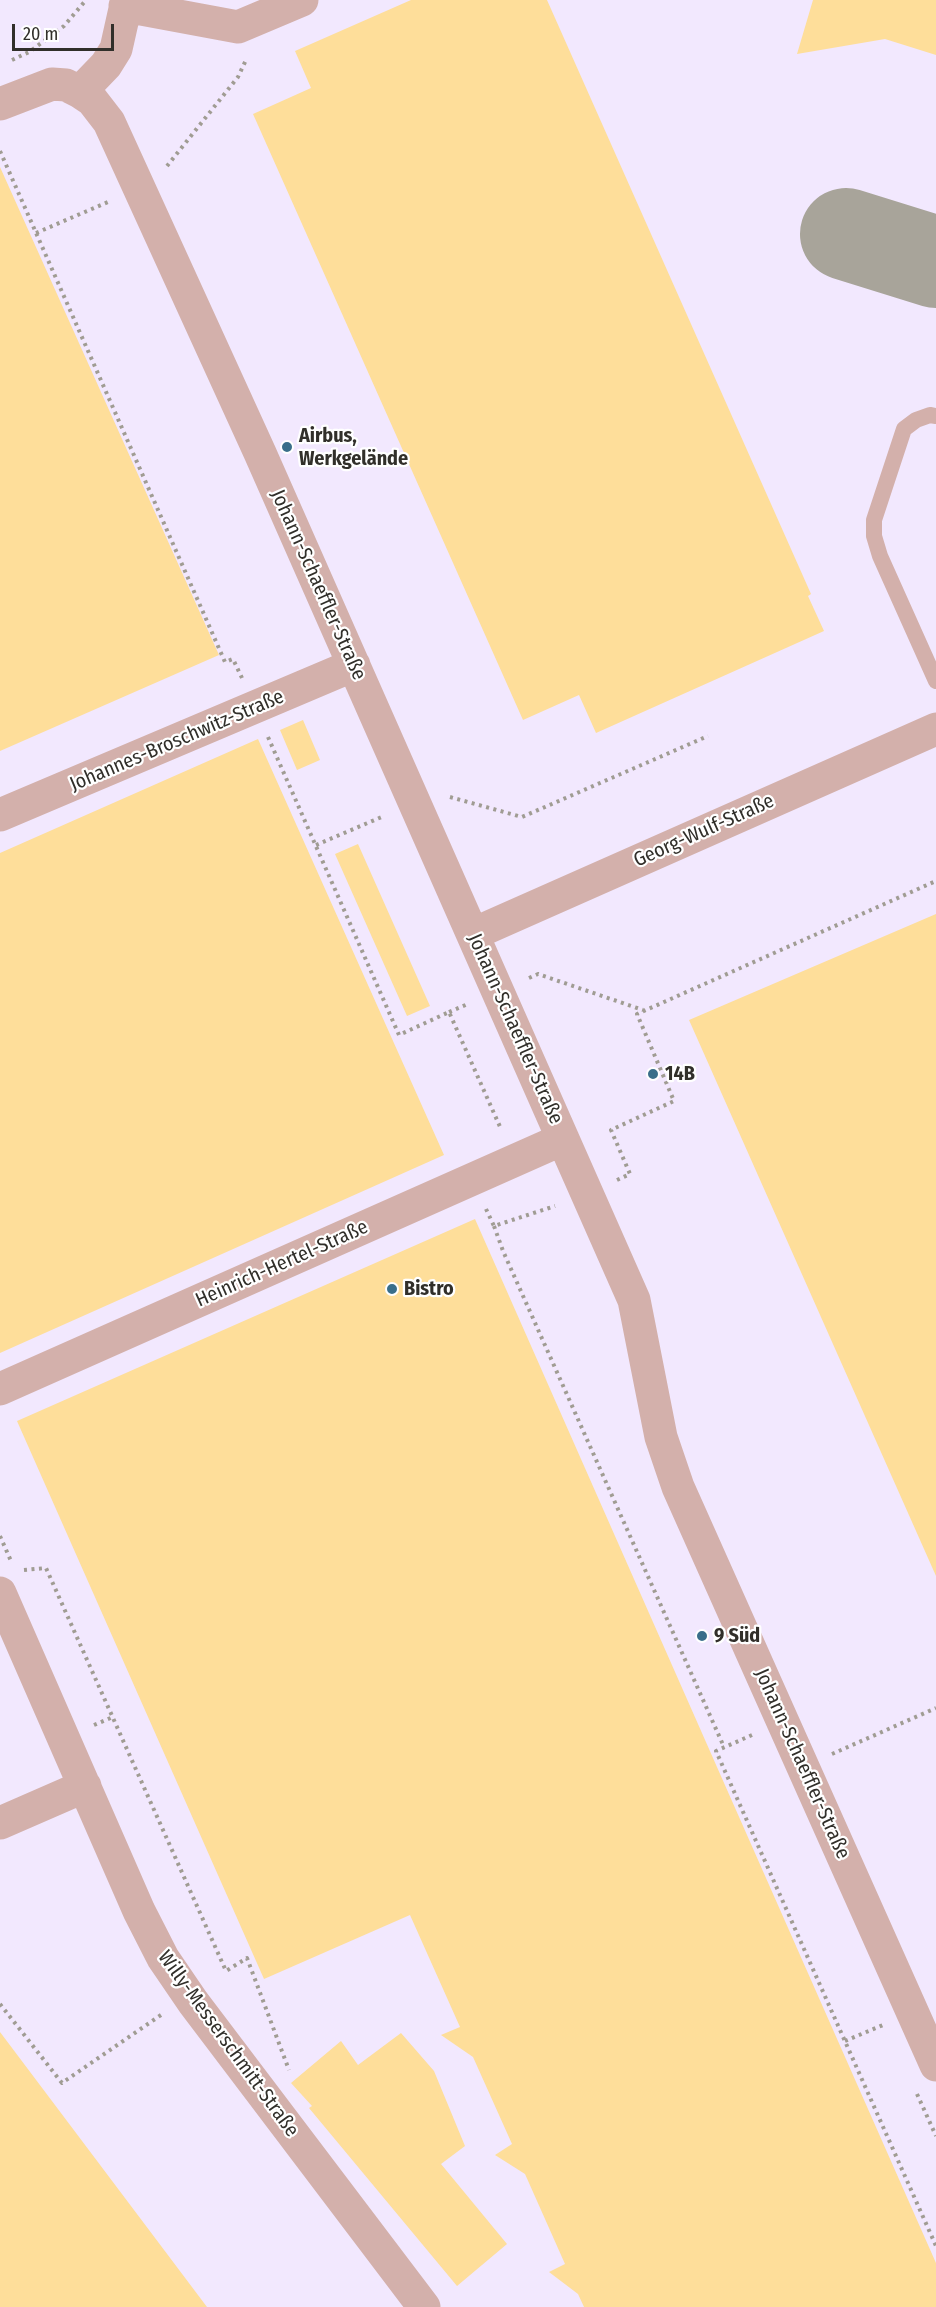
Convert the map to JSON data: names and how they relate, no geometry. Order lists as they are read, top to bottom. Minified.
{"streets":{"street":["Johann-Schaeffler-Straße","Johannes-Broschwitz-Straße","Georg-Wulf-Straße","Heinrich-Hertel-Straße","Willy-Messerschmitt-Straße"]},"crossings":[["Johann-Schaeffler-Straße","Johannes-Broschwitz-Straße"],["Johann-Schaeffler-Straße","Georg-Wulf-Straße"],["Johann-Schaeffler-Straße","Heinrich-Hertel-Straße"]],"places":["Airbus, Werkgelände","14B","Bistro","9 Süd"],"scale_bar":"20 m"}
